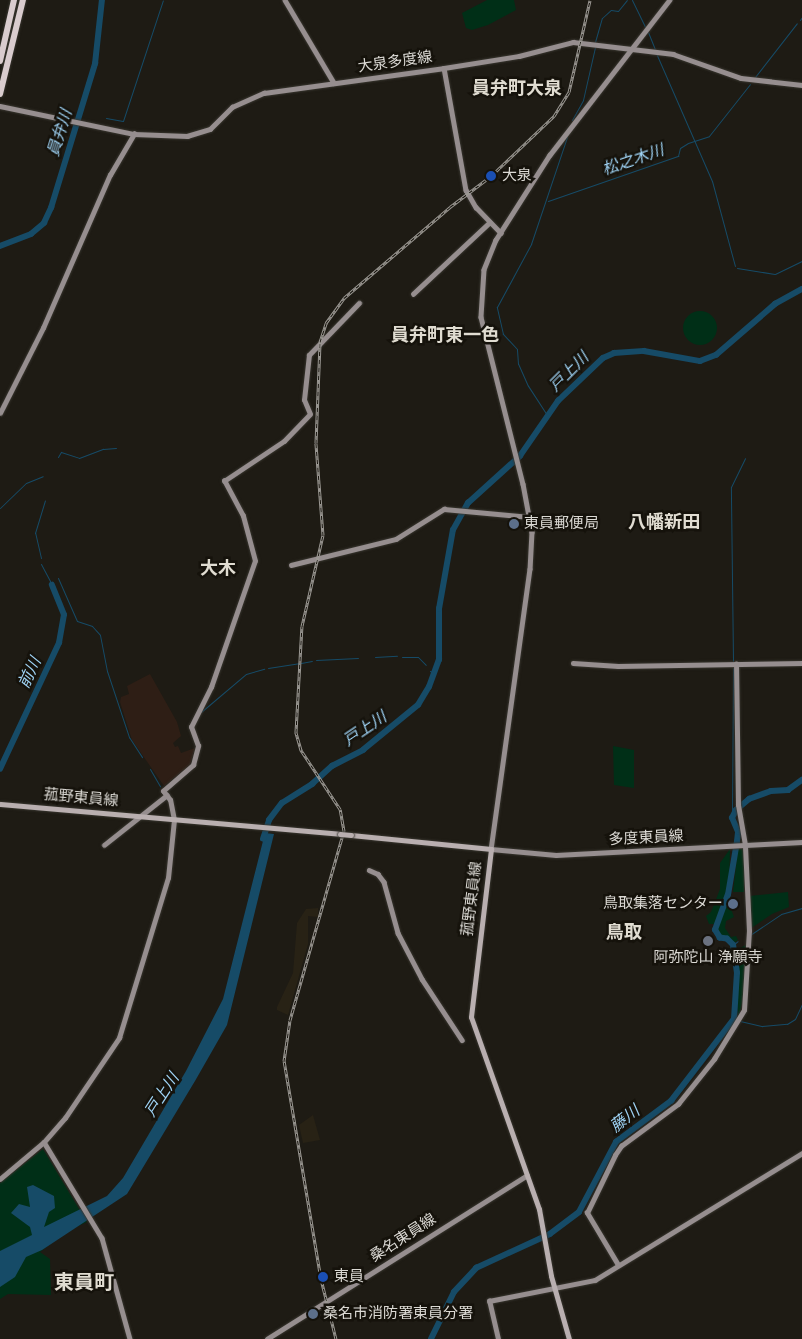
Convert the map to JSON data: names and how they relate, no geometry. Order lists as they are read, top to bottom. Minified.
{"streets":{"main road":["菰野東員線"],"street":["大泉多度線","多度東員線","桑名東員線"]},"crossings":[["菰野東員線","多度東員線"],["菰野東員線","桑名東員線"]],"districts":["員弁町大泉","員弁町東一色","八幡新田","大木","鳥取","東員町"],"water":["員弁川","松之木川","戸上川","前川","藤川"],"places":["大泉","東員郵便局","鳥取集落センター","阿弥陀山 浄願寺","東員","桑名市消防署東員分署"]}
